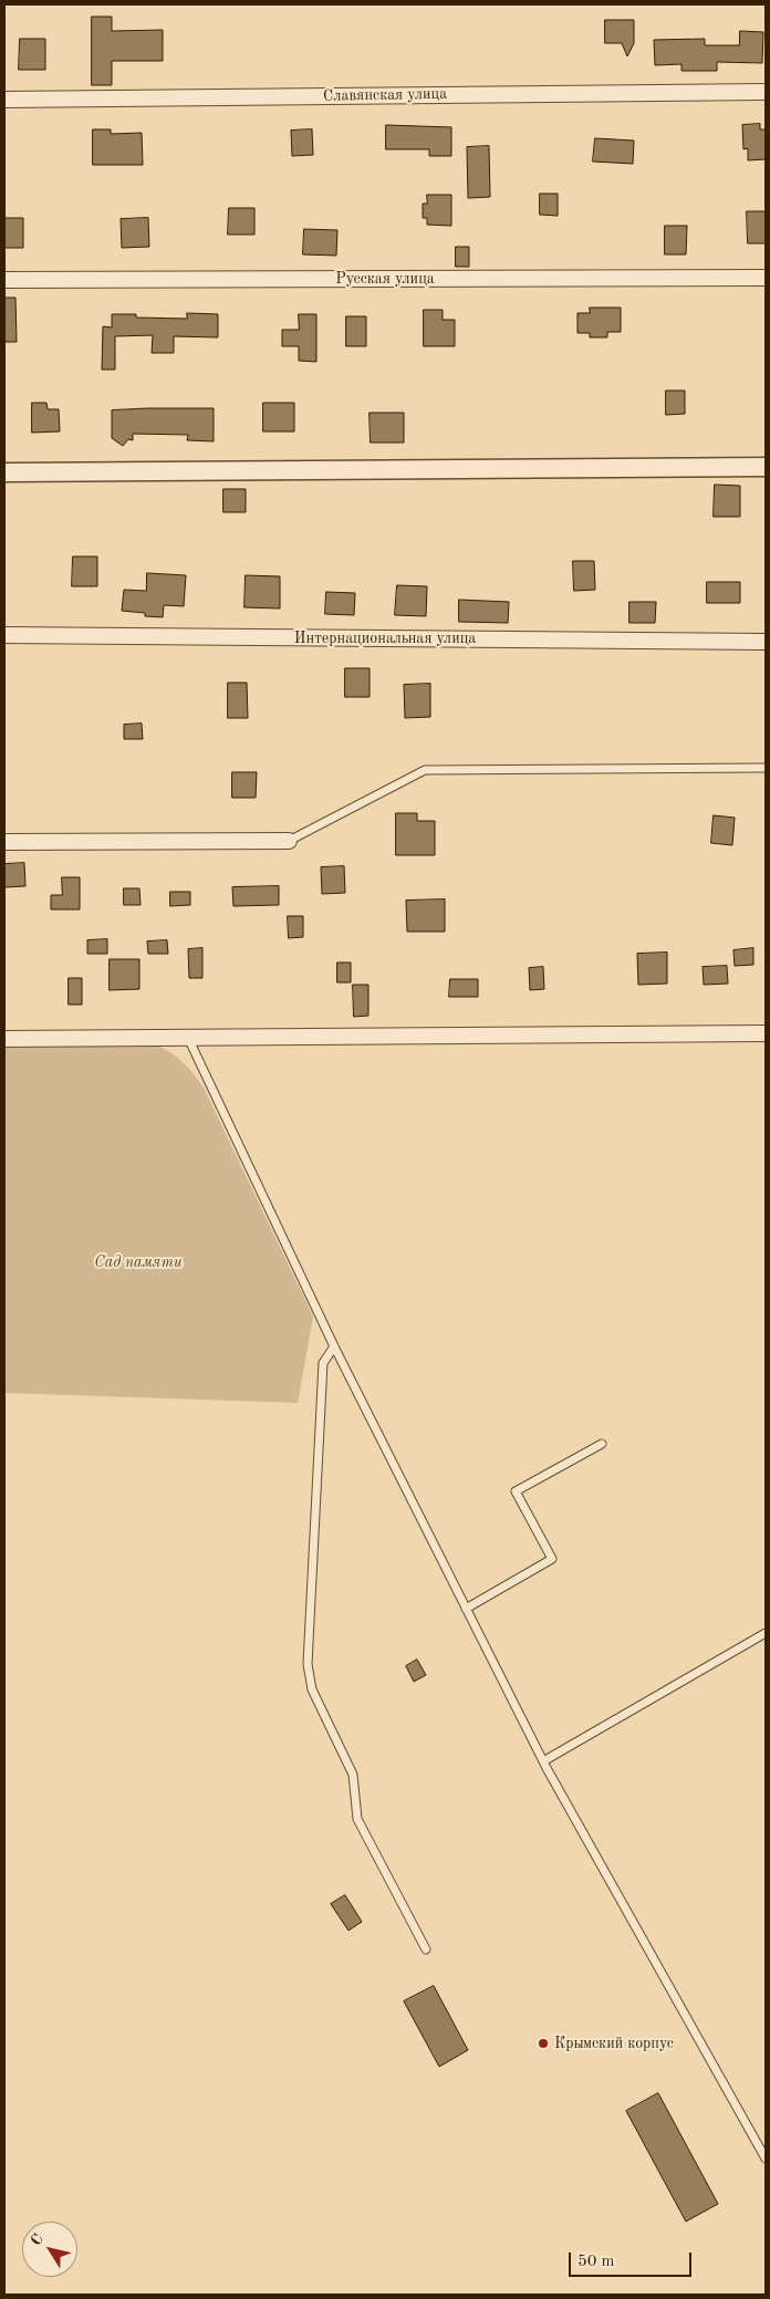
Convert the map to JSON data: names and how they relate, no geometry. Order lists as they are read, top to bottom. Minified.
{"streets":{"street":["Славянская улица","Русская улица","Интернациональная улица"]},"parks":["Сад памяти"],"places":["Крымский корпус"],"scale_bar":"50 m","north":"top left"}
